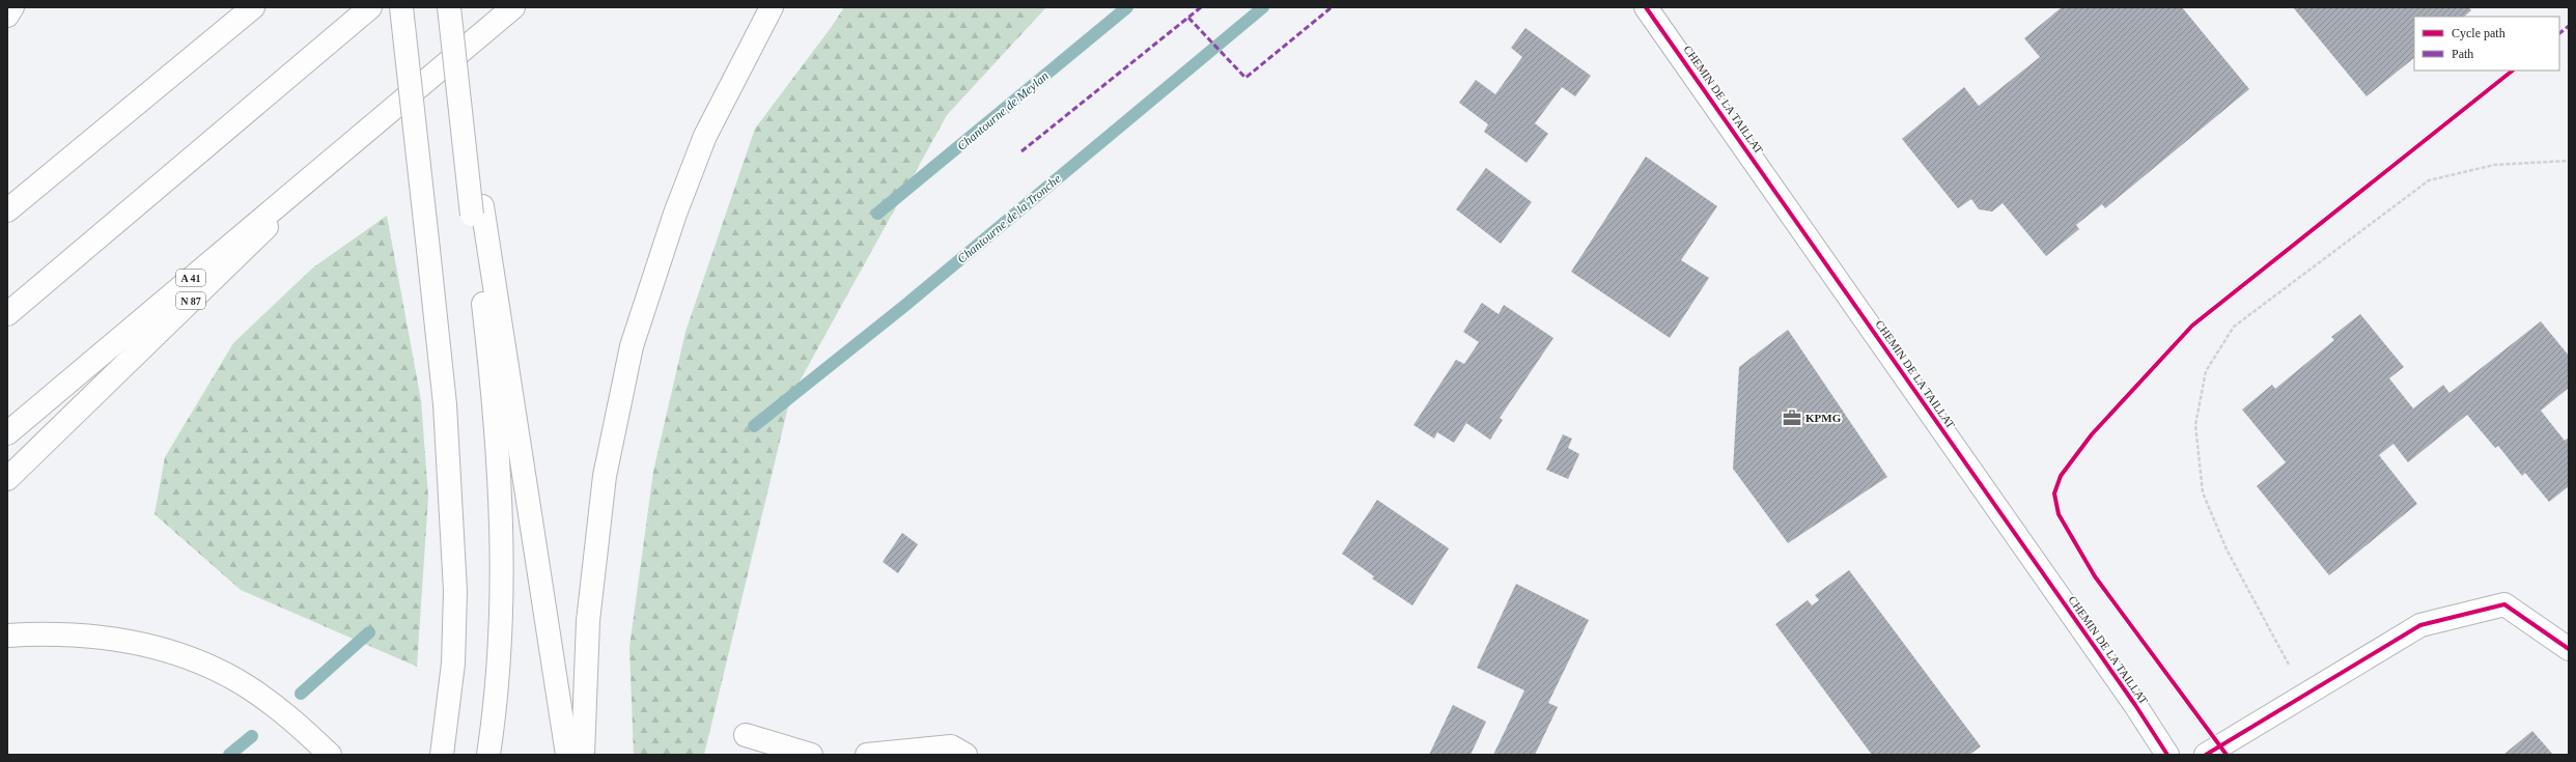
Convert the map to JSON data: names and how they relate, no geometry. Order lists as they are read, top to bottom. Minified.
{"streets":{"main road":["CHEMIN DE LA TAILLAT","A 41","N 87"]},"crossings":[["A 41","N 87"]],"water":["Chantourne de Meylan","Chantourne de la Tronche"],"places":{"office":["KPMG"]},"legend":["Cycle path","Path"]}
